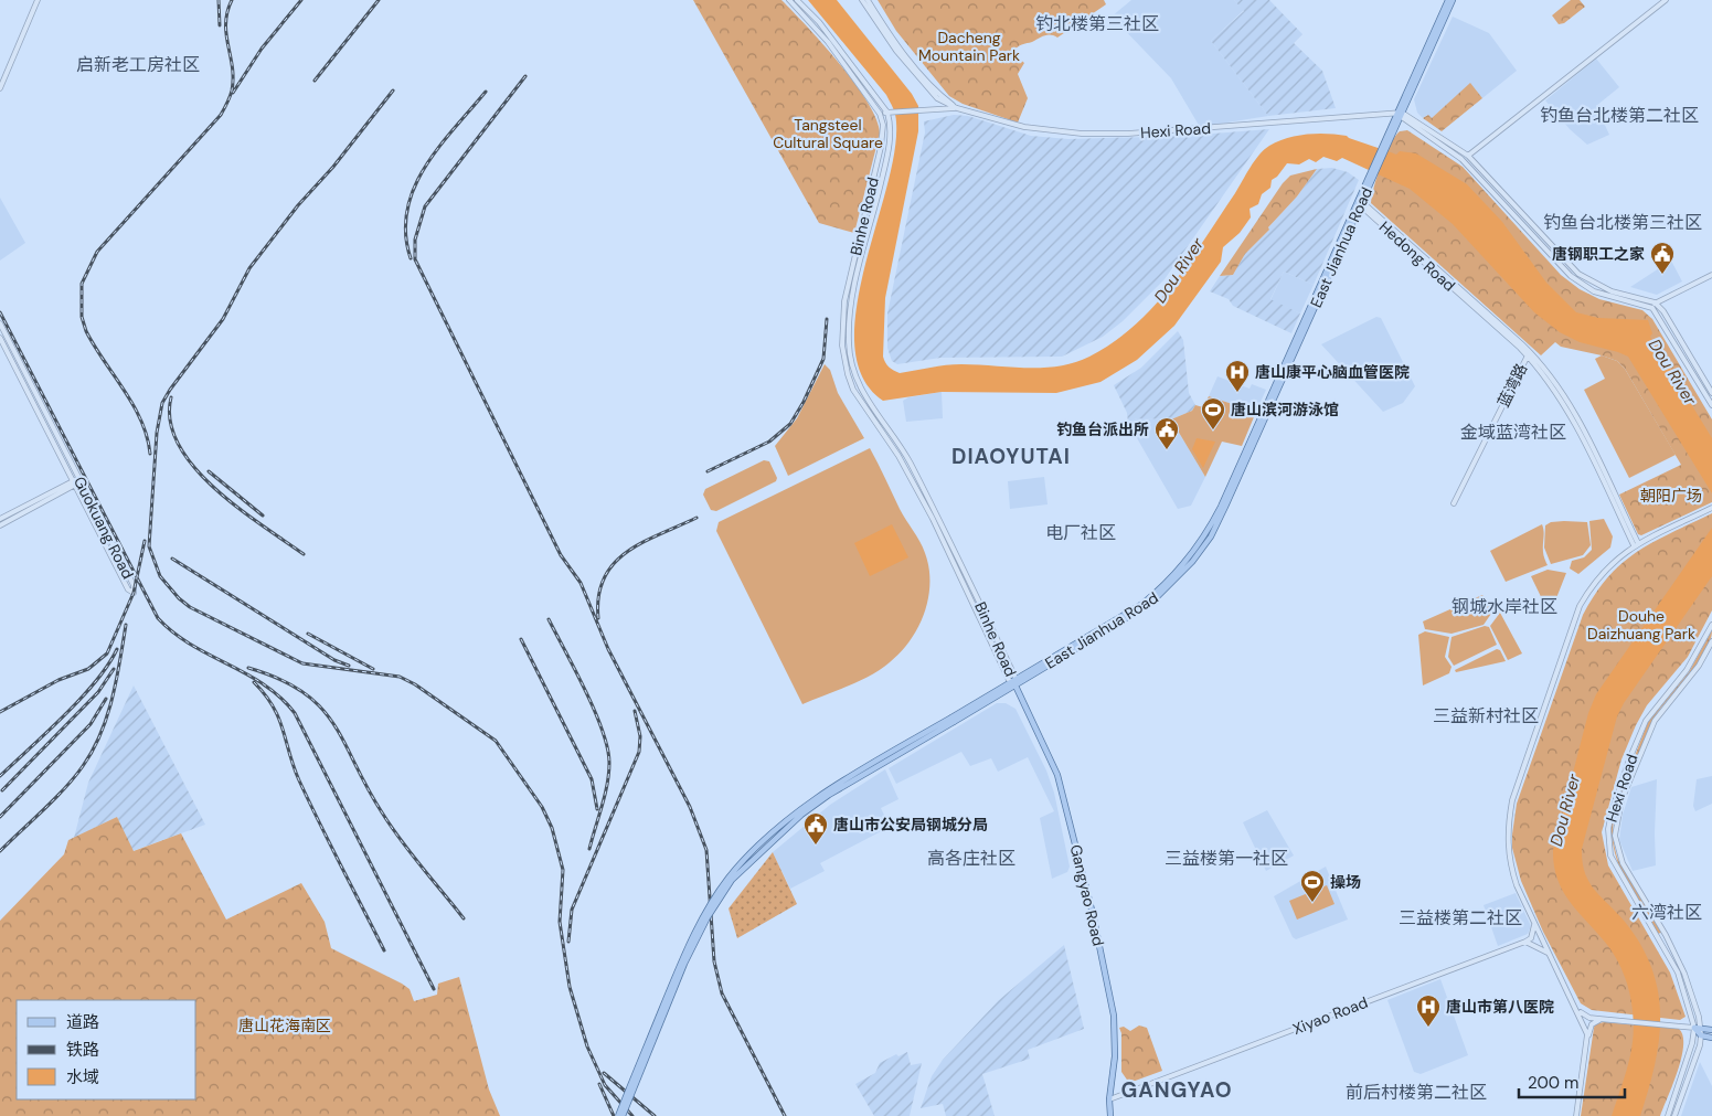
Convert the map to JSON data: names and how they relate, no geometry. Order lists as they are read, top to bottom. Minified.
{"streets":{"main road":["Hexi Road","Binhe Road","East Jianhua Road","Hedong Road","蓝湾路","Guokuang Road","Gangyao Road","Xiyao Road"]},"crossings":[["Hexi Road","East Jianhua Road"],["Binhe Road","East Jianhua Road"],["Binhe Road","Gangyao Road"],["East Jianhua Road","Hedong Road"],["East Jianhua Road","Gangyao Road"],["Hedong Road","蓝湾路"],["Gangyao Road","Xiyao Road"]],"districts":["钓北楼第三社区","启新老工房社区","钓鱼台北楼第二社区","钓鱼台北楼第三社区","金域蓝湾社区","DIAOYUTAI","电厂社区","钢城水岸社区","三益新村社区","高各庄社区","三益楼第一社区","六湾社区","三益楼第二社区","GANGYAO","前后村楼第二社区"],"water":["Dou River"],"parks":["Dacheng Mountain Park","Tangsteel Cultural Square","朝阳广场","Douhe Daizhuang Park","唐山花海南区"],"places":{"public building":["唐钢职工之家","钓鱼台派出所","唐山市公安局钢城分局"],"hospital":["唐山康平心脑血管医院","唐山市第八医院"],"sports":["唐山滨河游泳馆","操场"]},"legend":["道路","铁路","水域"],"scale_bar":"200 m"}
